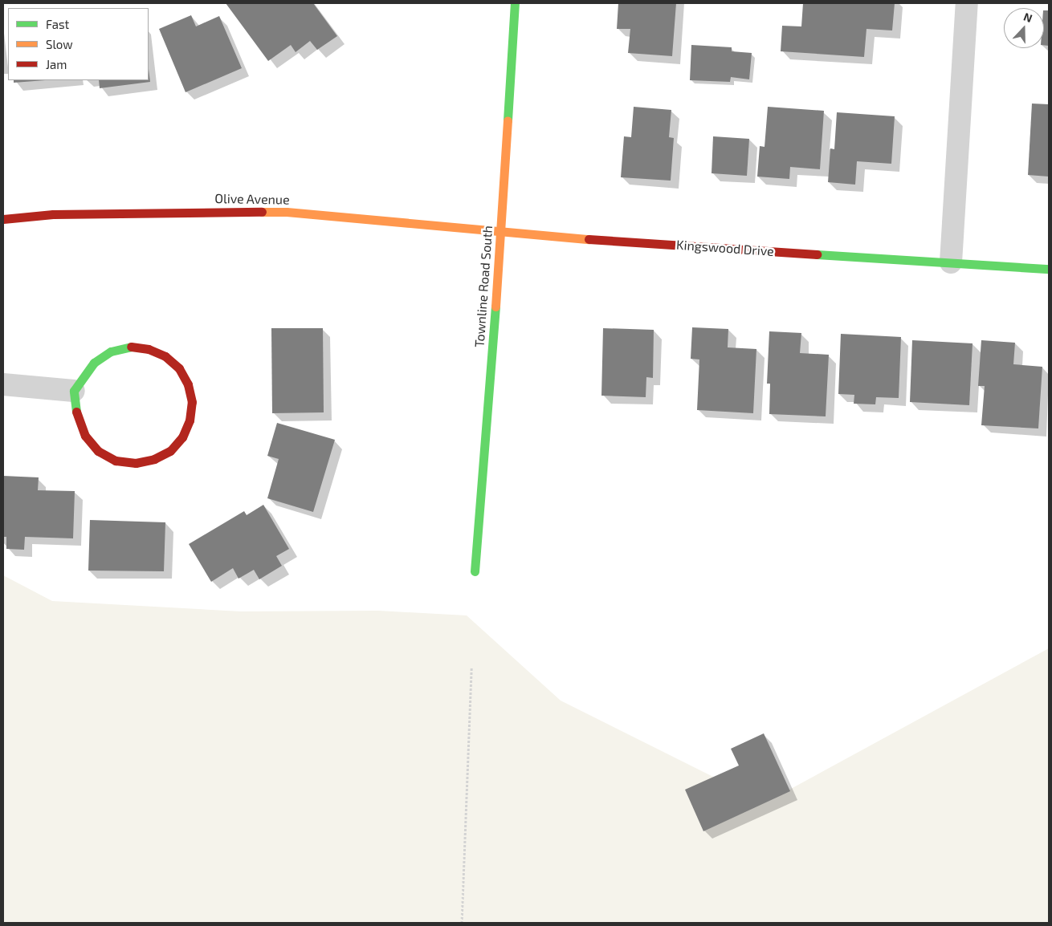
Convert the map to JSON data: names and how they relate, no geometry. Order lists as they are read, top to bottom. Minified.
{"streets":{"street":["Olive Avenue","Kingswood Drive","Townline Road South"]},"crossings":[["Olive Avenue","Kingswood Drive"],["Olive Avenue","Townline Road South"],["Kingswood Drive","Townline Road South"]],"legend":["Fast","Slow","Jam"],"north":"top"}
